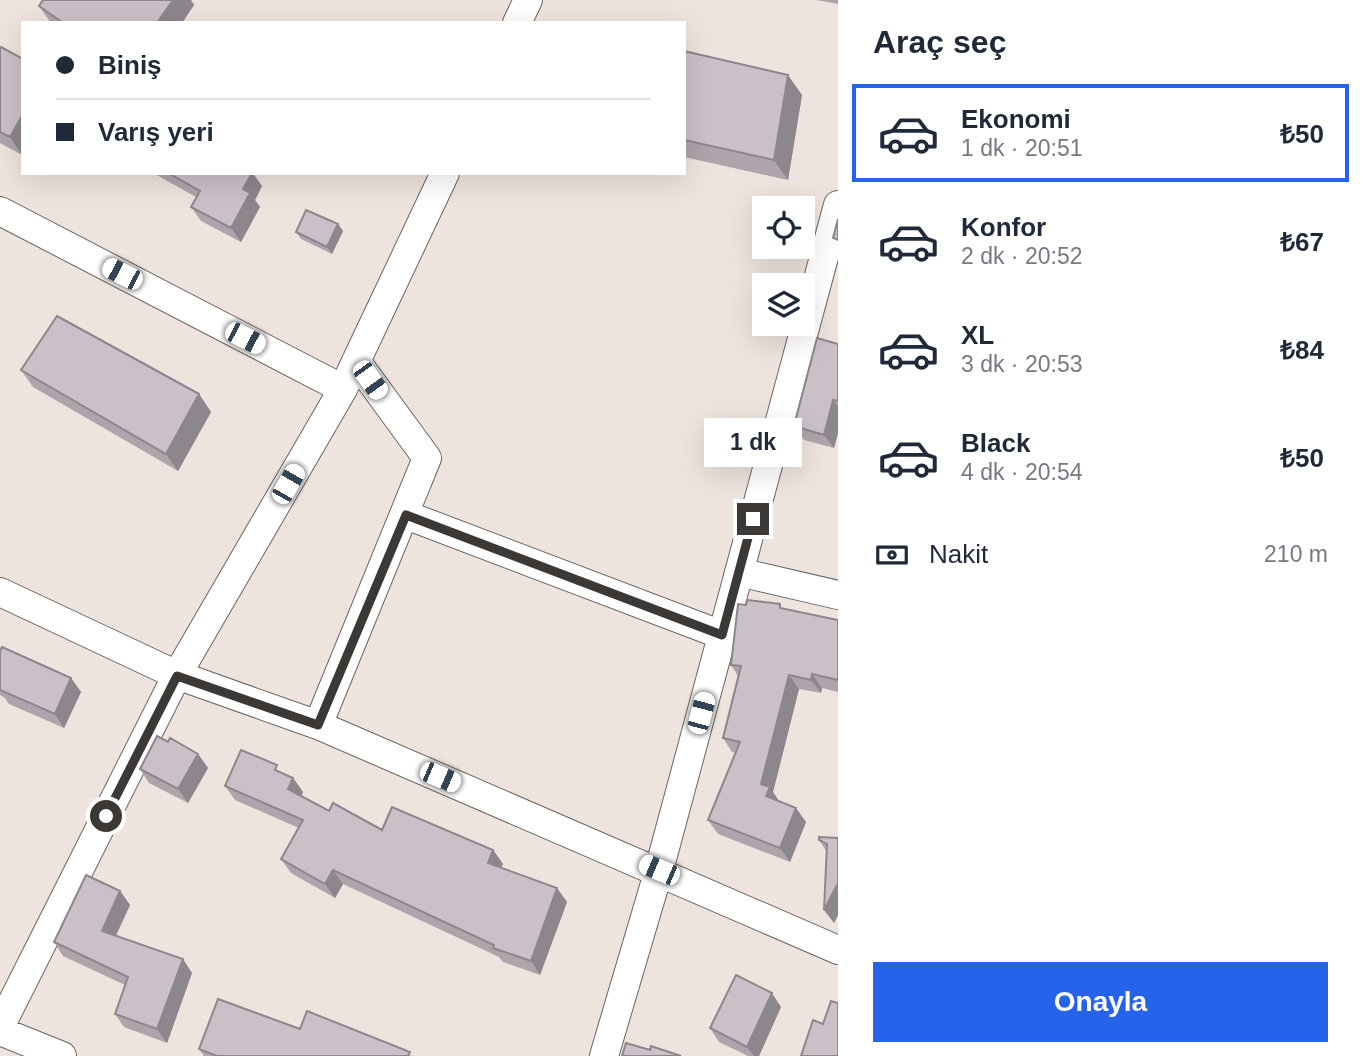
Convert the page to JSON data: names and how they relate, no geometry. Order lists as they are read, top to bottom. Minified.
{"page":{"heading":"Araç seç","banner":["Biniş","Varış yeri"],"list":[{"name":"Ekonomi","note":"1 dk · 20:51","value":"₺50"},{"name":"Konfor","note":"2 dk · 20:52","value":"₺67"},{"name":"XL","note":"3 dk · 20:53","value":"₺84"},{"name":"Black","note":"4 dk · 20:54","value":"₺50"}],"bubble":"1 dk","pay":["Nakit","210 m"],"buttons":"Onayla"}}
